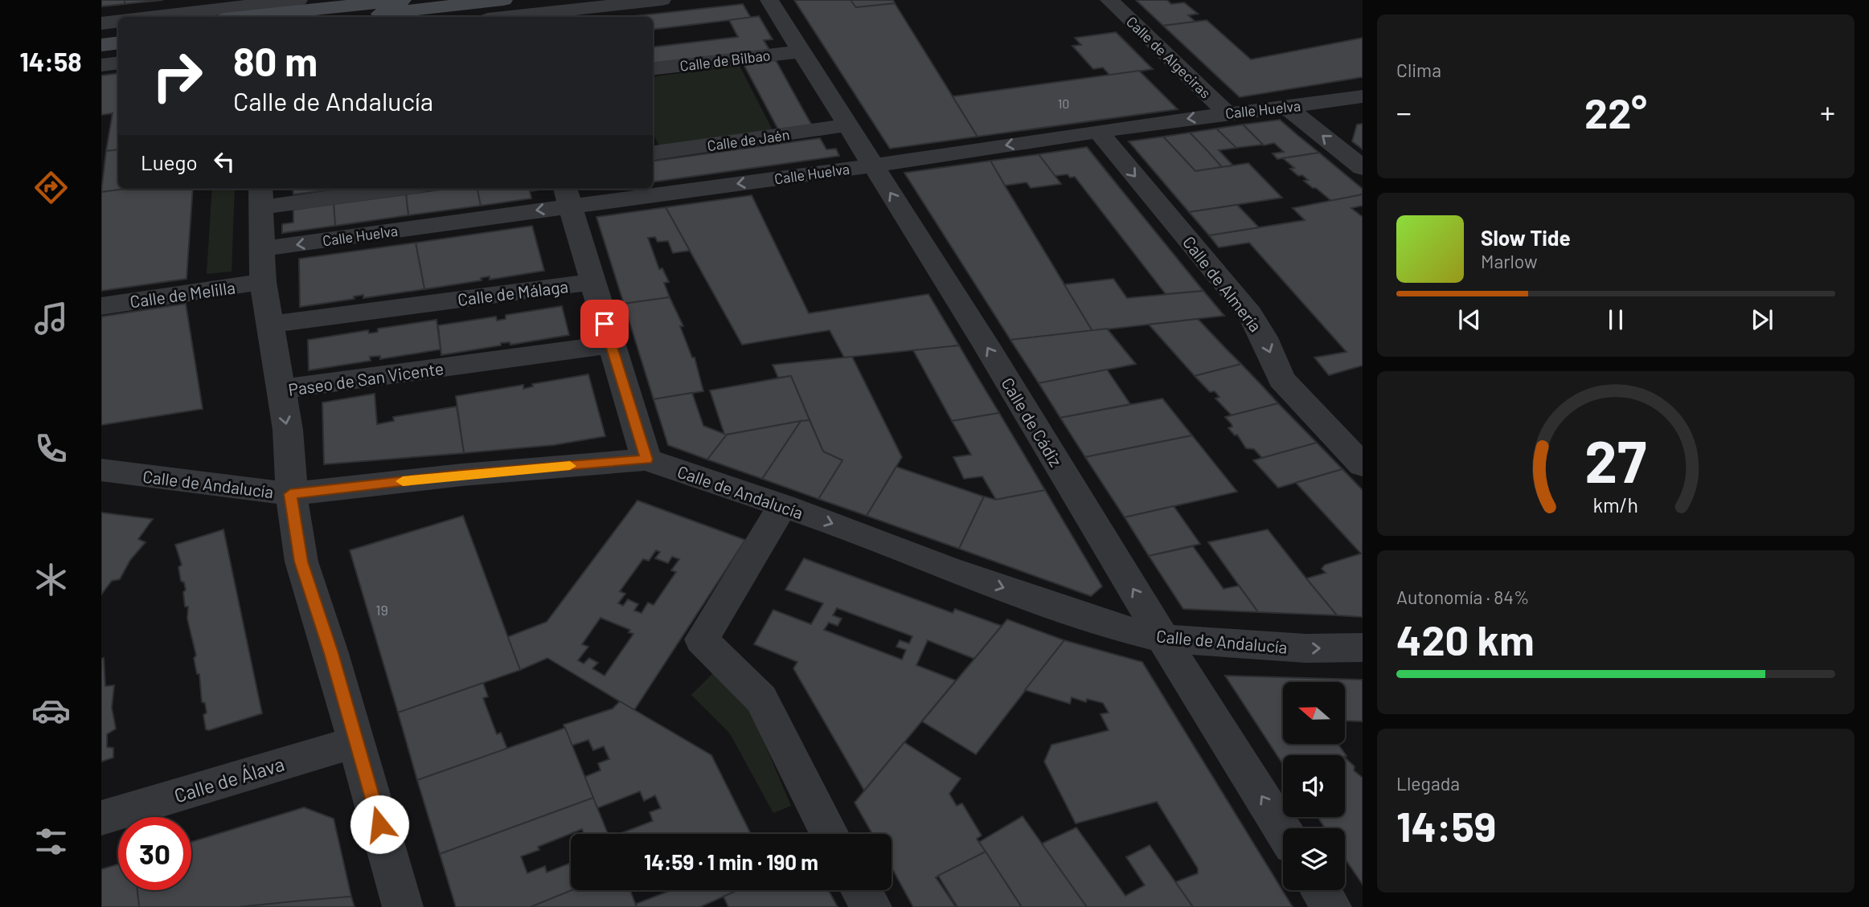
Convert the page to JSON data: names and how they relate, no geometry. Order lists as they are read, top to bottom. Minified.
{"streets":{"street":["Calle de Algeciras","Calle de Bilbao","Calle Huelva","Calle de Jaén","Calle de Almería","Calle de Málaga","Calle de Melilla","Paseo de San Vicente","Calle de Cádiz","Calle de Andalucía","Calle de Álava"]},"crossings":[["Calle de Algeciras","Calle Huelva"],["Calle de Bilbao","Calle de Cádiz"],["Calle Huelva","Calle de Almería"],["Calle Huelva","Calle de Málaga"],["Calle Huelva","Paseo de San Vicente"],["Calle Huelva","Calle de Cádiz"],["Calle de Jaén","Calle de Cádiz"],["Calle de Málaga","Paseo de San Vicente"],["Calle de Málaga","Calle de Andalucía"],["Calle de Melilla","Paseo de San Vicente"],["Paseo de San Vicente","Calle de Andalucía"],["Paseo de San Vicente","Calle de Álava"],["Calle de Cádiz","Calle de Andalucía"]],"one_way":["Calle de Almería","Calle de Cádiz","Calle de Andalucía"],"house_numbers":["10","19"],"north":"left","page":{"tabs":"14:58","tile":["Clima",["Autonomía · 84%","420 km"],["Llegada","14:59"]],"turn":["80 m","Calle de Andalucía"],"heat":["−","22°","+"],"then":"Luego","song":["Slow Tide","Marlow"],"limit":"30","trip":"14:59 · 1 min · 190 m","gauge":["27","km/h"]}}
